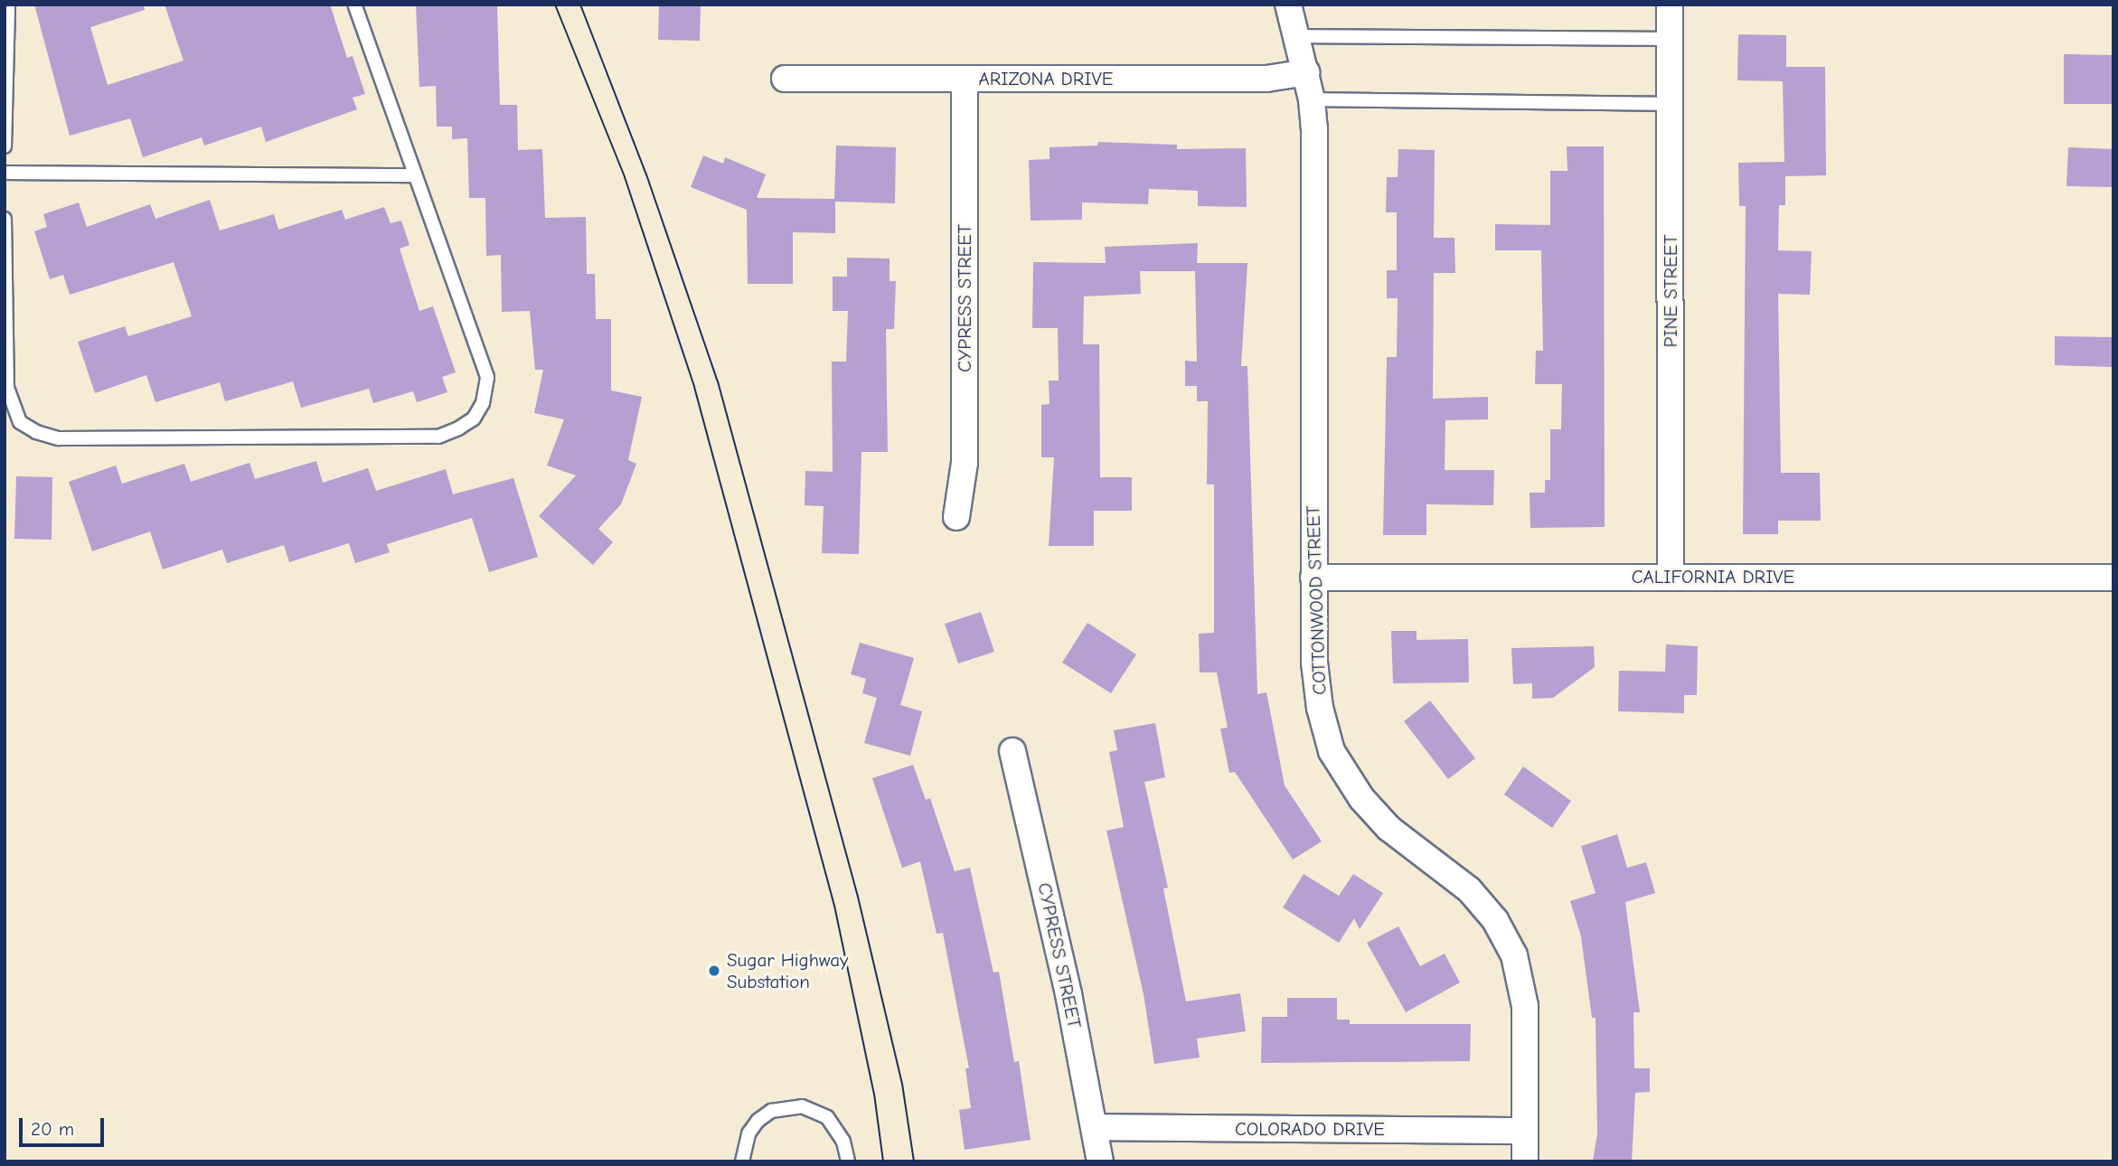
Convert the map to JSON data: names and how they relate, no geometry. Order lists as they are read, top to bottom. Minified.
{"streets":{"street":["ARIZONA DRIVE","PINE STREET","CYPRESS STREET","CALIFORNIA DRIVE","COTTONWOOD STREET","COLORADO DRIVE"]},"crossings":[["ARIZONA DRIVE","CYPRESS STREET"],["ARIZONA DRIVE","COTTONWOOD STREET"],["PINE STREET","CALIFORNIA DRIVE"],["CYPRESS STREET","COLORADO DRIVE"],["CALIFORNIA DRIVE","COTTONWOOD STREET"],["COTTONWOOD STREET","COLORADO DRIVE"]],"places":["Sugar Highway Substation"],"scale_bar":"20 m"}
